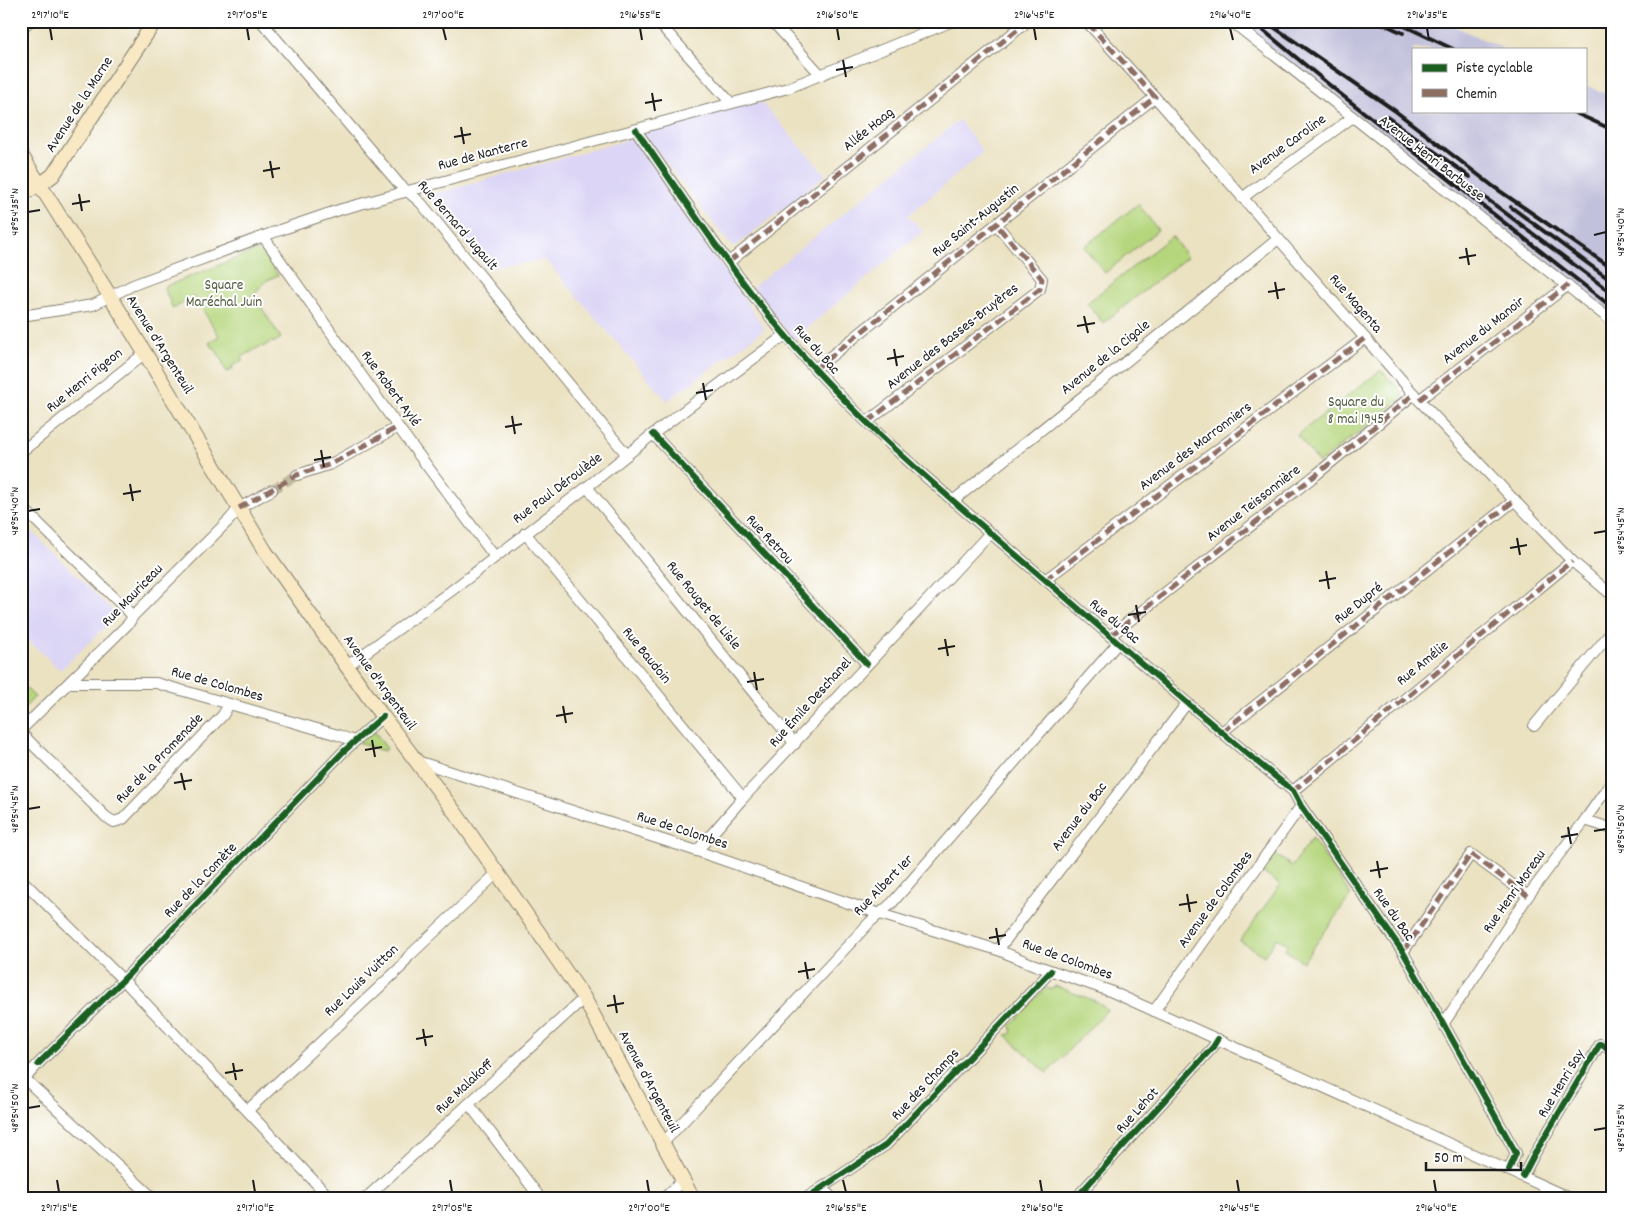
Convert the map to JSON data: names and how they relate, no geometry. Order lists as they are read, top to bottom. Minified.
{"streets":{"main road":["Avenue de la Marne","Avenue d'Argenteuil"],"street":["Allée Haag","Avenue Caroline","Rue de Nanterre","Avenue Henri Barbusse","Rue Saint-Augustin","Rue Bernard Jugault","Rue Magenta","Avenue du Manoir","Avenue des Basses-Bruyères","Rue du Bac","Avenue de la Cigale","Rue Henri Pigeon","Rue Robert Aylé","Avenue des Marronniers","Rue Paul Déroulède","Avenue Teissonnière","Rue Retrou","Rue Mauriceau","Rue Dupré","Rue Rouget de Lisle","Rue Baudoin","Rue Amélie","Rue de Colombes","Rue Émile Deschanel","Rue de la Promenade","Avenue du Bac","Rue de la Comète","Rue Albert 1er","Rue Henri Moreau","Avenue de Colombes","Rue Louis Vuitton","Rue Henri Say","Rue des Champs","Rue Malakoff","Rue Lehot"]},"crossings":[["Avenue de la Marne","Avenue d'Argenteuil"],["Allée Haag","Rue du Bac"],["Avenue Caroline","Avenue Henri Barbusse"],["Avenue Caroline","Rue Magenta"],["Rue de Nanterre","Rue Bernard Jugault"],["Rue de Nanterre","Avenue d'Argenteuil"],["Rue de Nanterre","Rue du Bac"],["Rue de Nanterre","Rue Robert Aylé"],["Avenue Henri Barbusse","Avenue du Manoir"],["Rue Saint-Augustin","Rue Magenta"],["Rue Saint-Augustin","Avenue des Basses-Bruyères"],["Rue Saint-Augustin","Rue du Bac"],["Rue Bernard Jugault","Rue Paul Déroulède"],["Rue Magenta","Avenue du Manoir"],["Rue Magenta","Avenue de la Cigale"],["Rue Magenta","Avenue des Marronniers"],["Rue Magenta","Avenue Teissonnière"],["Rue Magenta","Rue Dupré"],["Rue Magenta","Rue Amélie"],["Avenue du Manoir","Avenue Teissonnière"],["Avenue des Basses-Bruyères","Rue du Bac"],["Avenue d'Argenteuil","Rue Henri Pigeon"],["Avenue d'Argenteuil","Rue Paul Déroulède"],["Avenue d'Argenteuil","Rue Mauriceau"],["Avenue d'Argenteuil","Rue de Colombes"],["Avenue d'Argenteuil","Rue de la Comète"],["Avenue d'Argenteuil","Rue Albert 1er"],["Avenue d'Argenteuil","Rue Louis Vuitton"],["Avenue d'Argenteuil","Rue Malakoff"],["Rue du Bac","Avenue de la Cigale"],["Rue du Bac","Avenue des Marronniers"],["Rue du Bac","Rue Paul Déroulède"],["Rue du Bac","Avenue Teissonnière"],["Rue du Bac","Rue Dupré"],["Rue du Bac","Rue Amélie"],["Rue du Bac","Rue Émile Deschanel"],["Rue du Bac","Avenue du Bac"],["Rue du Bac","Rue Albert 1er"],["Rue du Bac","Rue Henri Moreau"],["Rue du Bac","Avenue de Colombes"],["Rue Robert Aylé","Rue Paul Déroulède"],["Rue Paul Déroulède","Rue Retrou"],["Rue Paul Déroulède","Rue Rouget de Lisle"],["Rue Paul Déroulède","Rue Baudoin"],["Avenue Teissonnière","Rue Albert 1er"],["Rue Retrou","Rue Émile Deschanel"],["Rue Mauriceau","Rue de Colombes"],["Rue Mauriceau","Rue de la Promenade"],["Rue Rouget de Lisle","Rue Émile Deschanel"],["Rue Baudoin","Rue Émile Deschanel"],["Rue de Colombes","Rue Émile Deschanel"],["Rue de Colombes","Rue de la Promenade"],["Rue de Colombes","Avenue du Bac"],["Rue de Colombes","Rue de la Comète"],["Rue de Colombes","Rue Albert 1er"],["Rue de Colombes","Avenue de Colombes"],["Rue de Colombes","Rue Henri Say"],["Rue de Colombes","Rue des Champs"],["Rue de Colombes","Rue Lehot"]],"parks":["Square Maréchal Juin","Square du 8 mai 1945"],"legend":["Piste cyclable","Chemin"],"scale_bar":"50 m","coordinates":["2°17'10\"E","2°17'05\"E","2°17'00\"E","2°16'55\"E","2°16'50\"E","2°16'45\"E","2°16'40\"E","2°16'35\"E","48°54'35\"N","48°54'40\"N","48°54'45\"N","48°54'50\"N","48°54'55\"N","2°17'15\"E"]}
